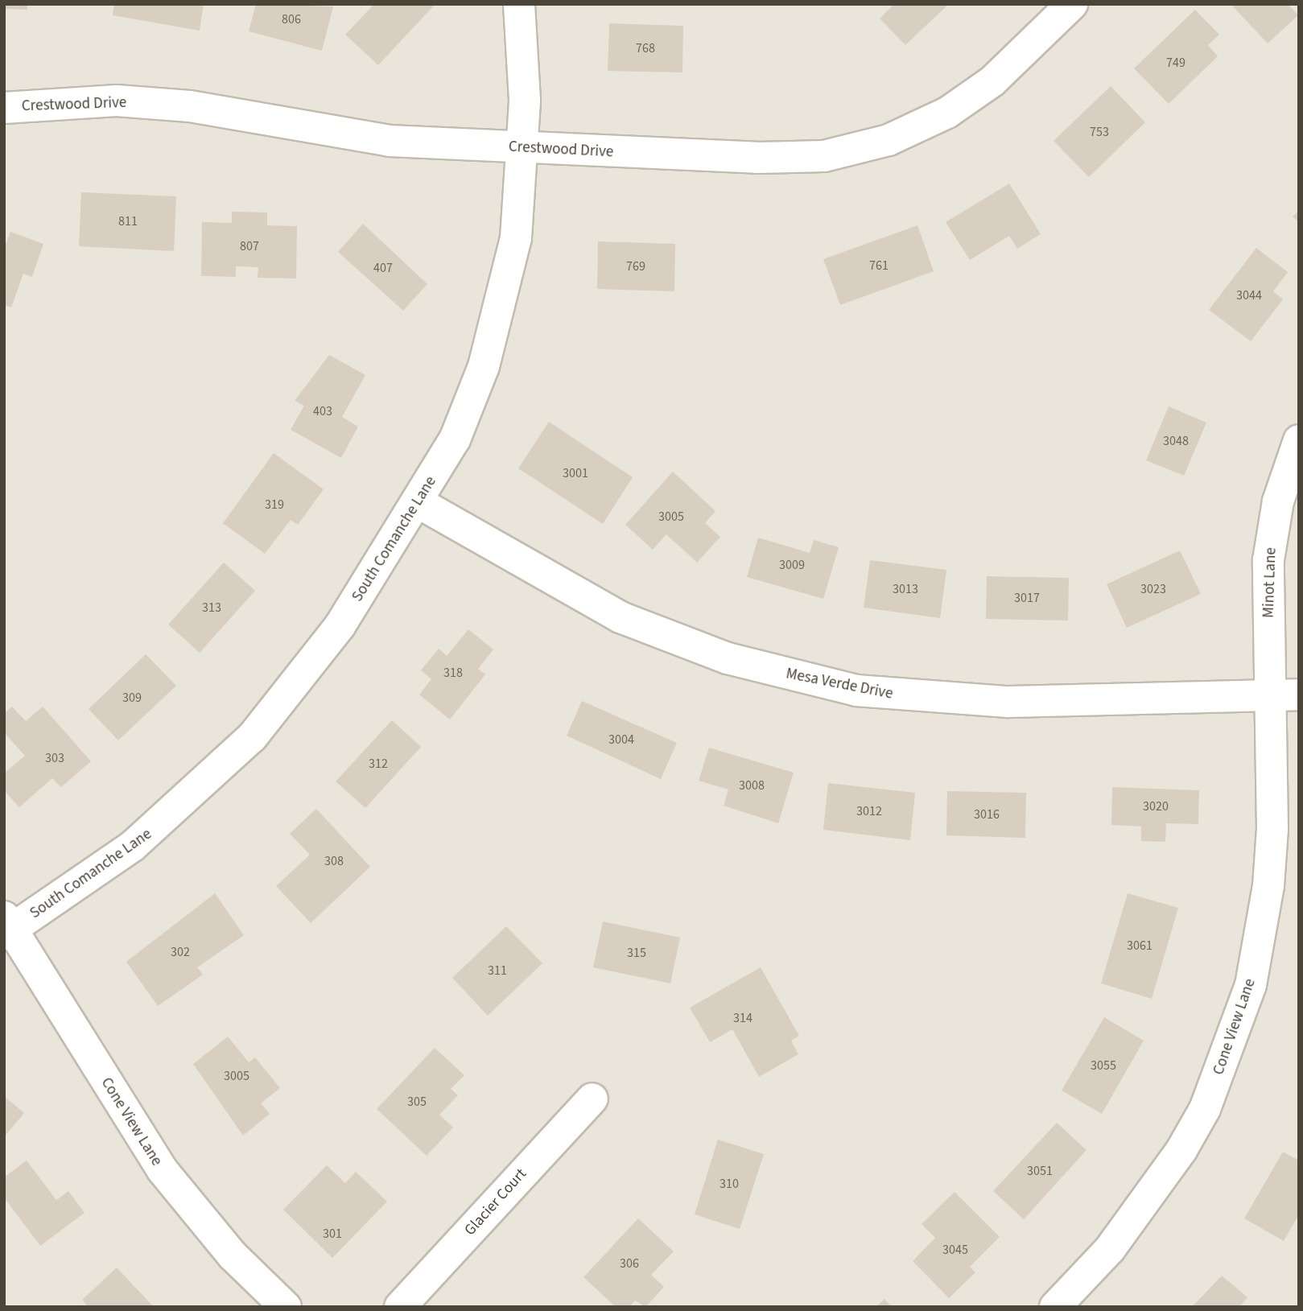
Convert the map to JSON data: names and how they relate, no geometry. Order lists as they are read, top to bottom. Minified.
{"streets":{"street":["Crestwood Drive","South Comanche Lane","Minot Lane","Mesa Verde Drive","Cone View Lane","Glacier Court"]},"crossings":[["Crestwood Drive","South Comanche Lane"],["South Comanche Lane","Mesa Verde Drive"],["South Comanche Lane","Cone View Lane"],["Minot Lane","Mesa Verde Drive"],["Minot Lane","Cone View Lane"],["Mesa Verde Drive","Cone View Lane"]],"house_numbers":["806","768","749","753","811","807","761","769","407","3044","403","3048","3001","319","3005","3009","3013","3023","3017","313","318","309","3004","303","312","3008","3020","3012","3016","308","3061","302","315","311","314","3055","3005","305","3051","310","301","3045","306"]}
